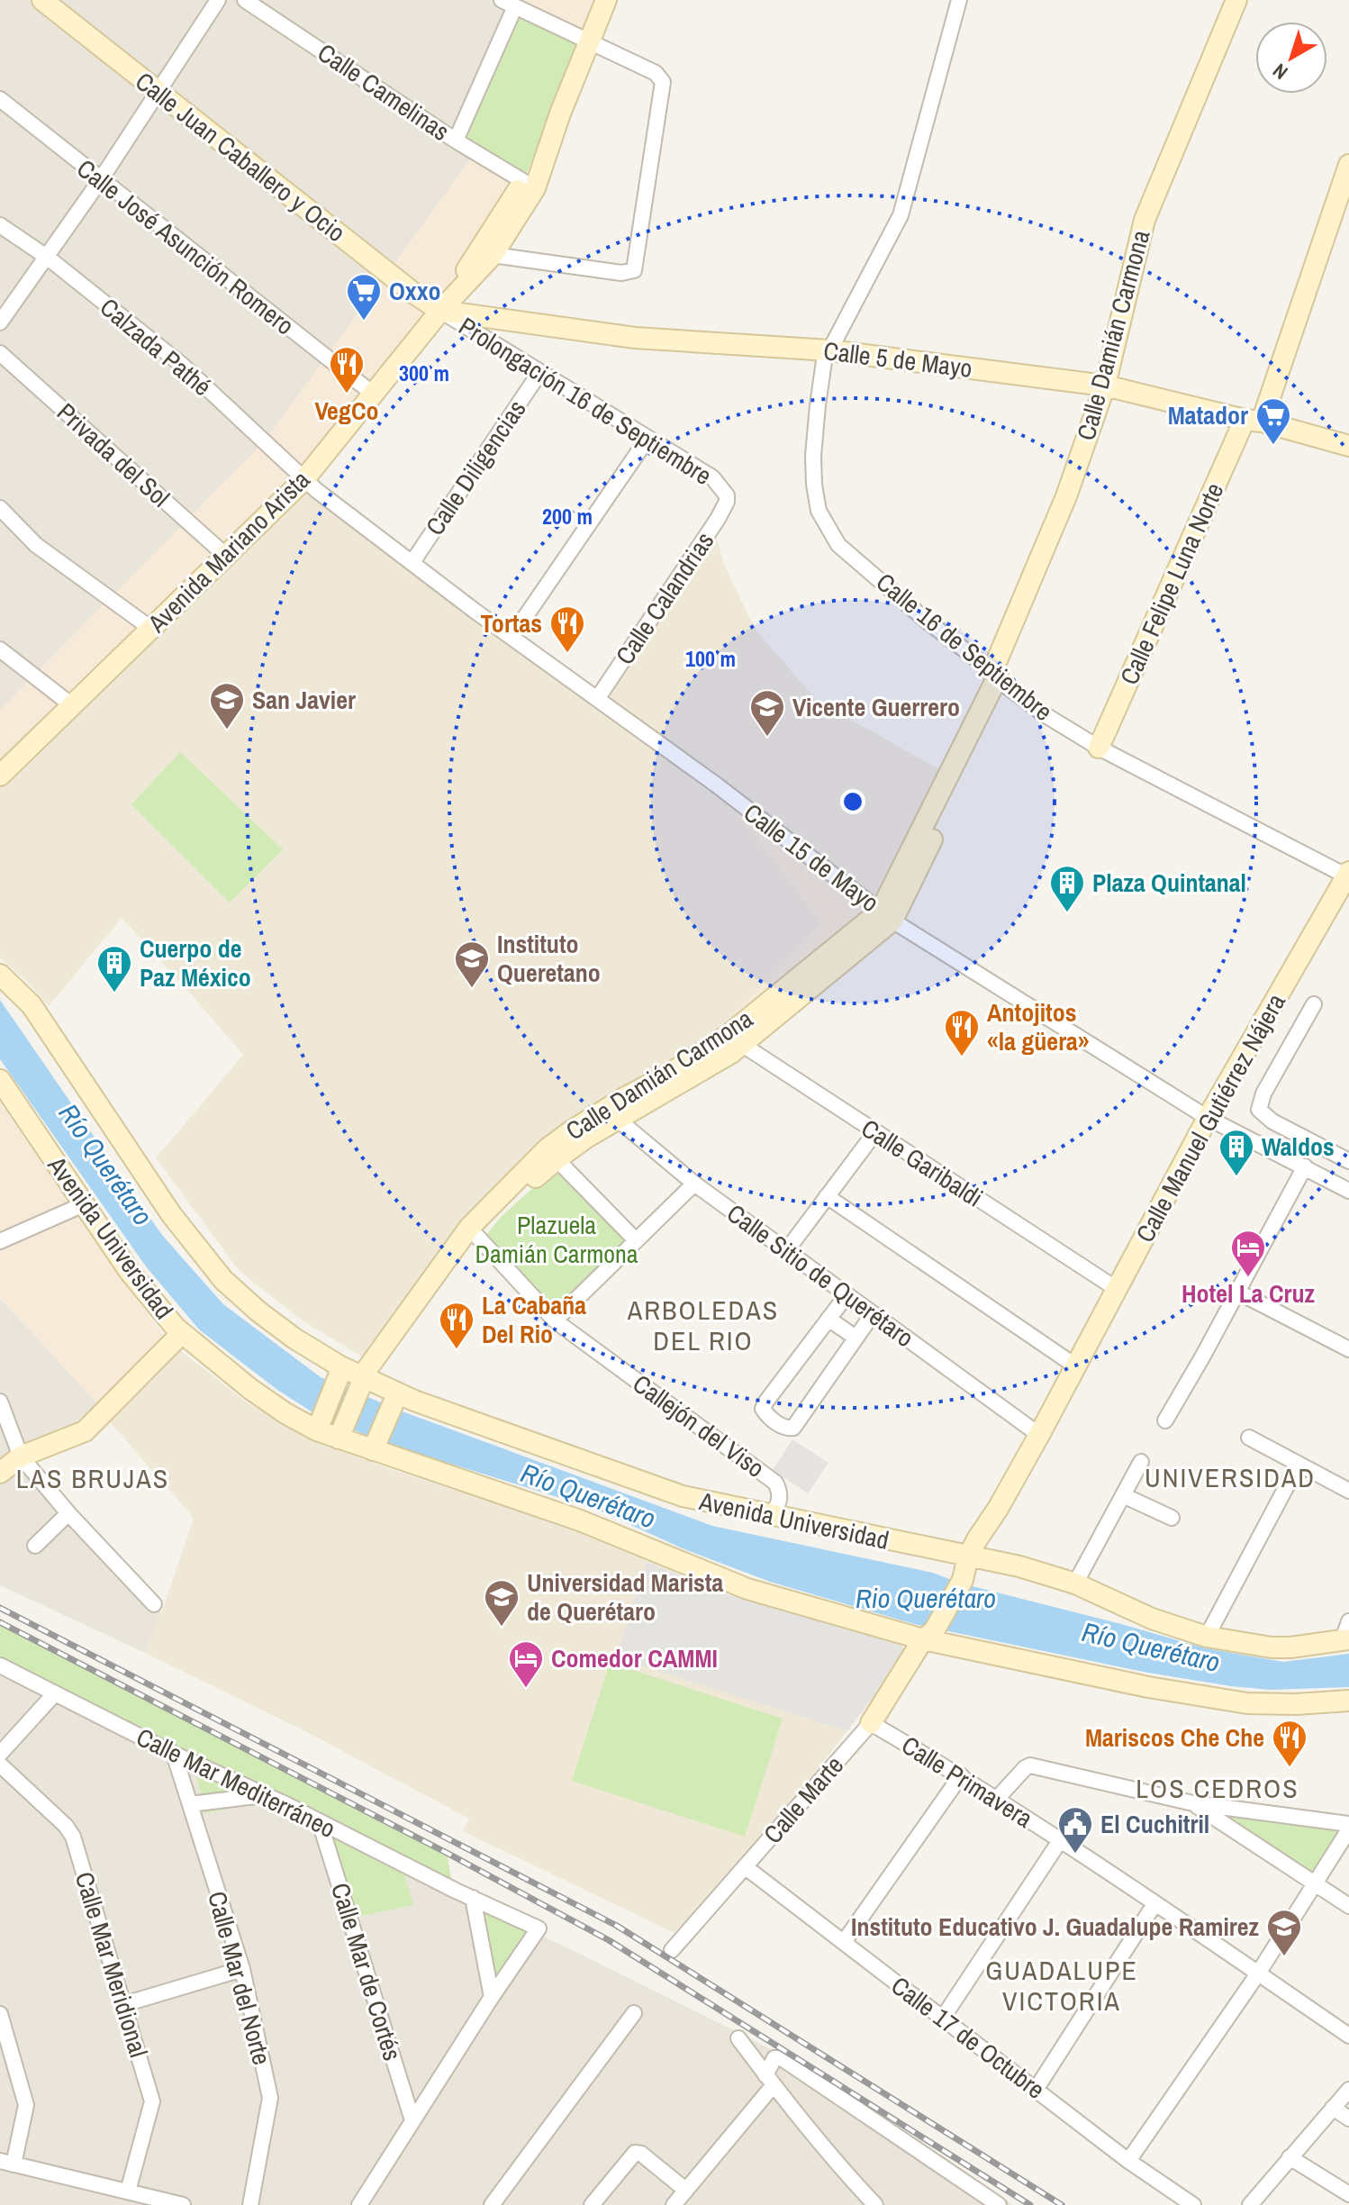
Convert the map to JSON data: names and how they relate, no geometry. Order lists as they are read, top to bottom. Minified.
{"streets":{"street":["Calle Camelinas","Calle Juan Caballero y Ocio","Calle José Asunción Romero","Calle Damián Carmona","Calzada Pathé","Calle 5 de Mayo","Prolongación 16 de Septiembre","Privada del Sol","Calle Diligencias","Avenida Mariano Arista","Calle Felipe Luna Norte","Calle Calandrias","Calle 16 de Septiembre","Calle 15 de Mayo","Calle Manuel Gutiérrez Nájera","Calle Garibaldi","Avenida Universidad","Calle Sitio de Querétaro","Callejón del Viso","Calle Primavera","Calle Mar Mediterráneo","Calle Marte","Calle Mar Meridional","Calle Mar de Cortés","Calle Mar del Norte","Calle 17 de Octubre"]},"crossings":[["Calle Juan Caballero y Ocio","Calle 5 de Mayo"],["Calle Juan Caballero y Ocio","Prolongación 16 de Septiembre"],["Calle Juan Caballero y Ocio","Avenida Mariano Arista"],["Calle José Asunción Romero","Avenida Mariano Arista"],["Calle Damián Carmona","Calle 5 de Mayo"],["Calle Damián Carmona","Calle 16 de Septiembre"],["Calle Damián Carmona","Calle 15 de Mayo"],["Calle Damián Carmona","Calle Garibaldi"],["Calle Damián Carmona","Avenida Universidad"],["Calle Damián Carmona","Calle Sitio de Querétaro"],["Calle Damián Carmona","Callejón del Viso"],["Calzada Pathé","Avenida Mariano Arista"],["Calzada Pathé","Calle 15 de Mayo"],["Calle 5 de Mayo","Prolongación 16 de Septiembre"],["Calle 5 de Mayo","Avenida Mariano Arista"],["Calle 5 de Mayo","Calle Felipe Luna Norte"],["Calle 5 de Mayo","Calle 16 de Septiembre"],["Prolongación 16 de Septiembre","Calle Diligencias"],["Prolongación 16 de Septiembre","Avenida Mariano Arista"],["Prolongación 16 de Septiembre","Calle Calandrias"],["Privada del Sol","Avenida Mariano Arista"],["Calle Diligencias","Calle 15 de Mayo"],["Avenida Mariano Arista","Calle 15 de Mayo"],["Calle Felipe Luna Norte","Calle 16 de Septiembre"],["Calle Calandrias","Calle 15 de Mayo"],["Calle 16 de Septiembre","Calle Manuel Gutiérrez Nájera"],["Calle 15 de Mayo","Calle Manuel Gutiérrez Nájera"],["Calle Manuel Gutiérrez Nájera","Calle Garibaldi"],["Calle Manuel Gutiérrez Nájera","Avenida Universidad"],["Calle Manuel Gutiérrez Nájera","Calle Sitio de Querétaro"],["Calle Manuel Gutiérrez Nájera","Calle Marte"],["Avenida Universidad","Callejón del Viso"],["Avenida Universidad","Calle Marte"],["Calle Primavera","Calle Marte"],["Calle Mar Mediterráneo","Calle Mar de Cortés"],["Calle Mar Mediterráneo","Calle Mar del Norte"],["Calle Marte","Calle 17 de Octubre"]],"districts":["ARBOLEDAS DEL RIO","UNIVERSIDAD","LAS BRUJAS","LOS CEDROS","GUADALUPE VICTORIA"],"water":["Río Querétaro","Rio Querétaro"],"parks":["Plazuela Damián Carmona"],"places":{"supermarket":["Oxxo","Matador"],"restaurant":["VegCo","Tortas","Antojitos «la güera»","La Cabaña Del Rio","Mariscos Che Che"],"school or university":["San Javier","Vicente Guerrero","Instituto Queretano","Universidad Marista de Querétaro","Instituto Educativo J. Guadalupe Ramirez"],"building":["Plaza Quintanal","Cuerpo de Paz México","Waldos"],"hotel":["Hotel La Cruz","Comedor CAMMI"],"public building":["El Cuchitril"]},"north":"bottom left","rings":["300 m","200 m","100 m"]}
